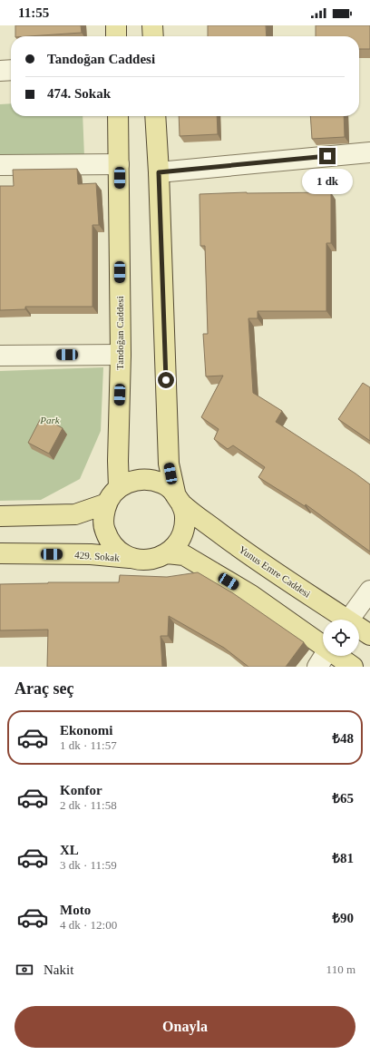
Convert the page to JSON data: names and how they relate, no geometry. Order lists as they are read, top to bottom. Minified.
{"streets":{"main road":["Tandoğan Caddesi","429. Sokak","Yunus Emre Caddesi"]},"crossings":[["Tandoğan Caddesi","429. Sokak"],["Tandoğan Caddesi","Yunus Emre Caddesi"],["429. Sokak","Yunus Emre Caddesi"]],"parks":["Park"],"page":{"status":"11:55","banner":["Tandoğan Caddesi","474. Sokak"],"bubble":"1 dk","heading":"Araç seç","list":[{"name":"Ekonomi","note":"1 dk · 11:57","value":"₺48"},{"name":"Konfor","note":"2 dk · 11:58","value":"₺65"},{"name":"XL","note":"3 dk · 11:59","value":"₺81"},{"name":"Moto","note":"4 dk · 12:00","value":"₺90"}],"pay":["Nakit","110 m"],"buttons":"Onayla"}}
